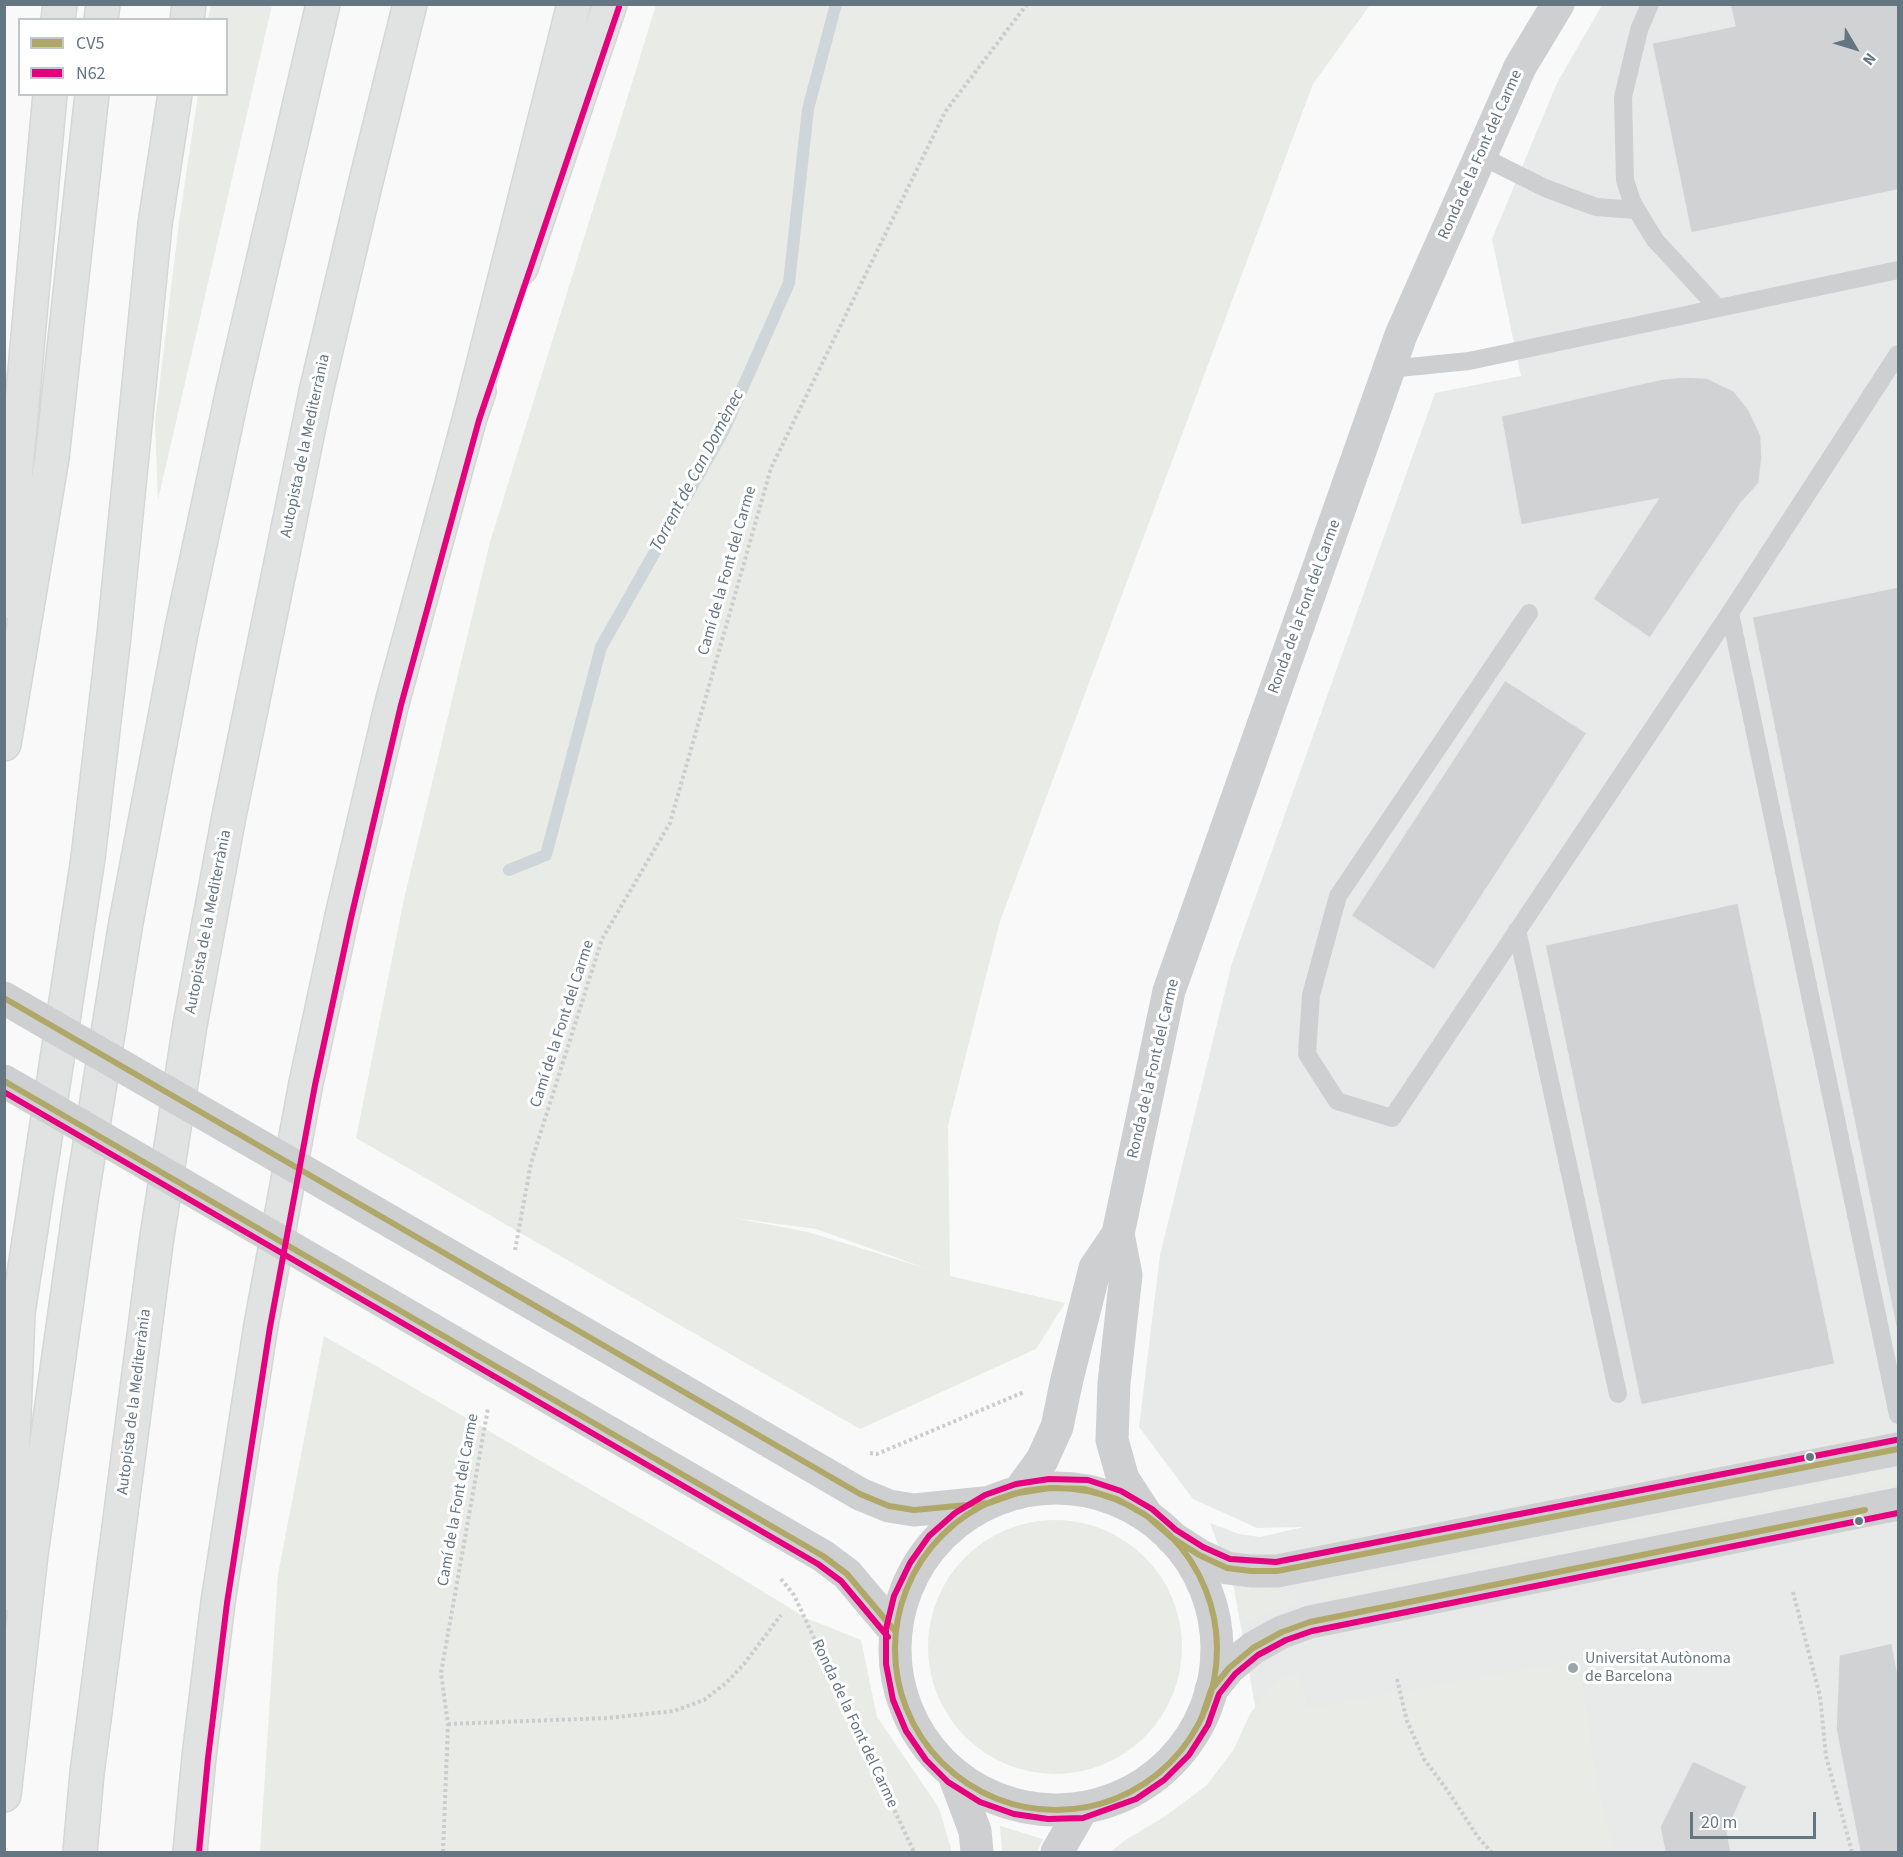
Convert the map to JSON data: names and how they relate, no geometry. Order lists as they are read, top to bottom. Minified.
{"streets":{"highway":["Autopista de la Mediterrània"],"street":["Ronda de la Font del Carme"],"path":["Camí de la Font del Carme"]},"water":["Torrent de Can Domènec"],"places":["Universitat Autònoma de Barcelona"],"lines":["transit line N62","transit line CV5"],"legend":["CV5","N62"],"scale_bar":"20 m","north":"bottom right"}
